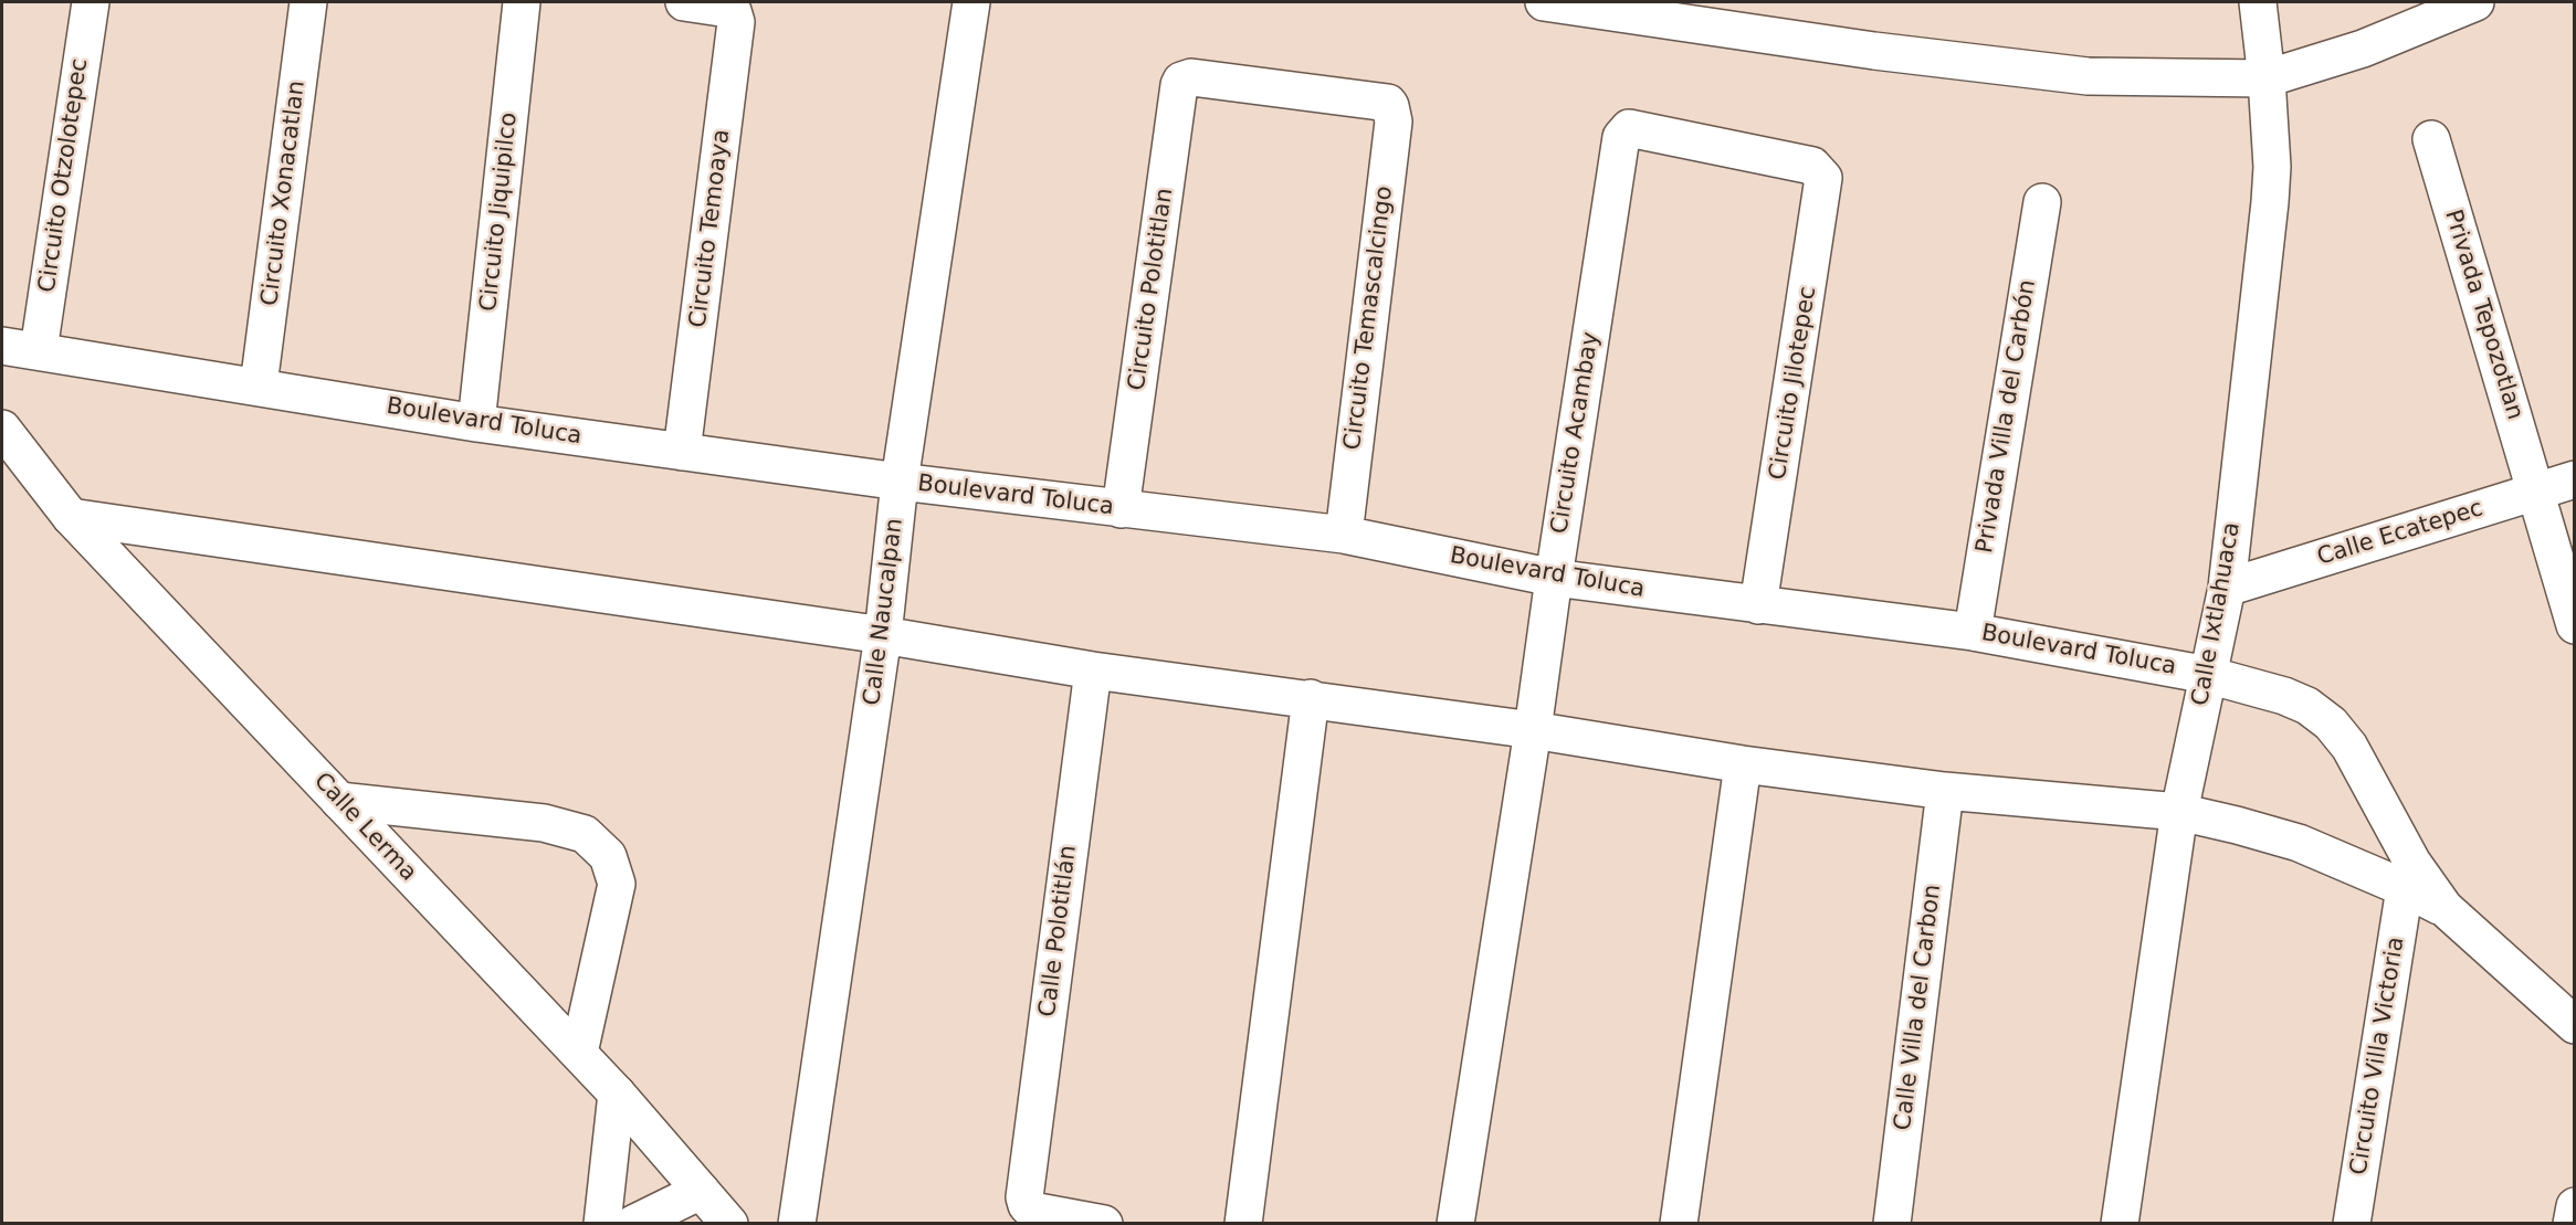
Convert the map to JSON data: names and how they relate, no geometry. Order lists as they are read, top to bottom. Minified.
{"streets":{"street":["Circuito Otzolotepec","Circuito Xonacatlan","Circuito Jiquipilco","Circuito Temoaya","Circuito Polotitlan","Privada Tepozotlan","Circuito Temascalcingo","Circuito Jilotepec","Privada Villa del Carbón","Boulevard Toluca","Circuito Acambay","Calle Ecatepec","Calle Naucalpan","Calle Ixtlahuaca","Calle Lerma","Calle Polotitlán","Calle Villa del Carbon","Circuito Villa Victoria"]},"crossings":[["Circuito Otzolotepec","Boulevard Toluca"],["Circuito Xonacatlan","Boulevard Toluca"],["Circuito Jiquipilco","Boulevard Toluca"],["Circuito Temoaya","Boulevard Toluca"],["Circuito Polotitlan","Circuito Temascalcingo"],["Circuito Polotitlan","Boulevard Toluca"],["Privada Tepozotlan","Calle Ecatepec"],["Circuito Temascalcingo","Boulevard Toluca"],["Circuito Jilotepec","Boulevard Toluca"],["Circuito Jilotepec","Circuito Acambay"],["Privada Villa del Carbón","Boulevard Toluca"],["Boulevard Toluca","Circuito Acambay"],["Boulevard Toluca","Calle Naucalpan"],["Boulevard Toluca","Calle Ixtlahuaca"],["Boulevard Toluca","Circuito Villa Victoria"],["Calle Ecatepec","Calle Ixtlahuaca"]]}
